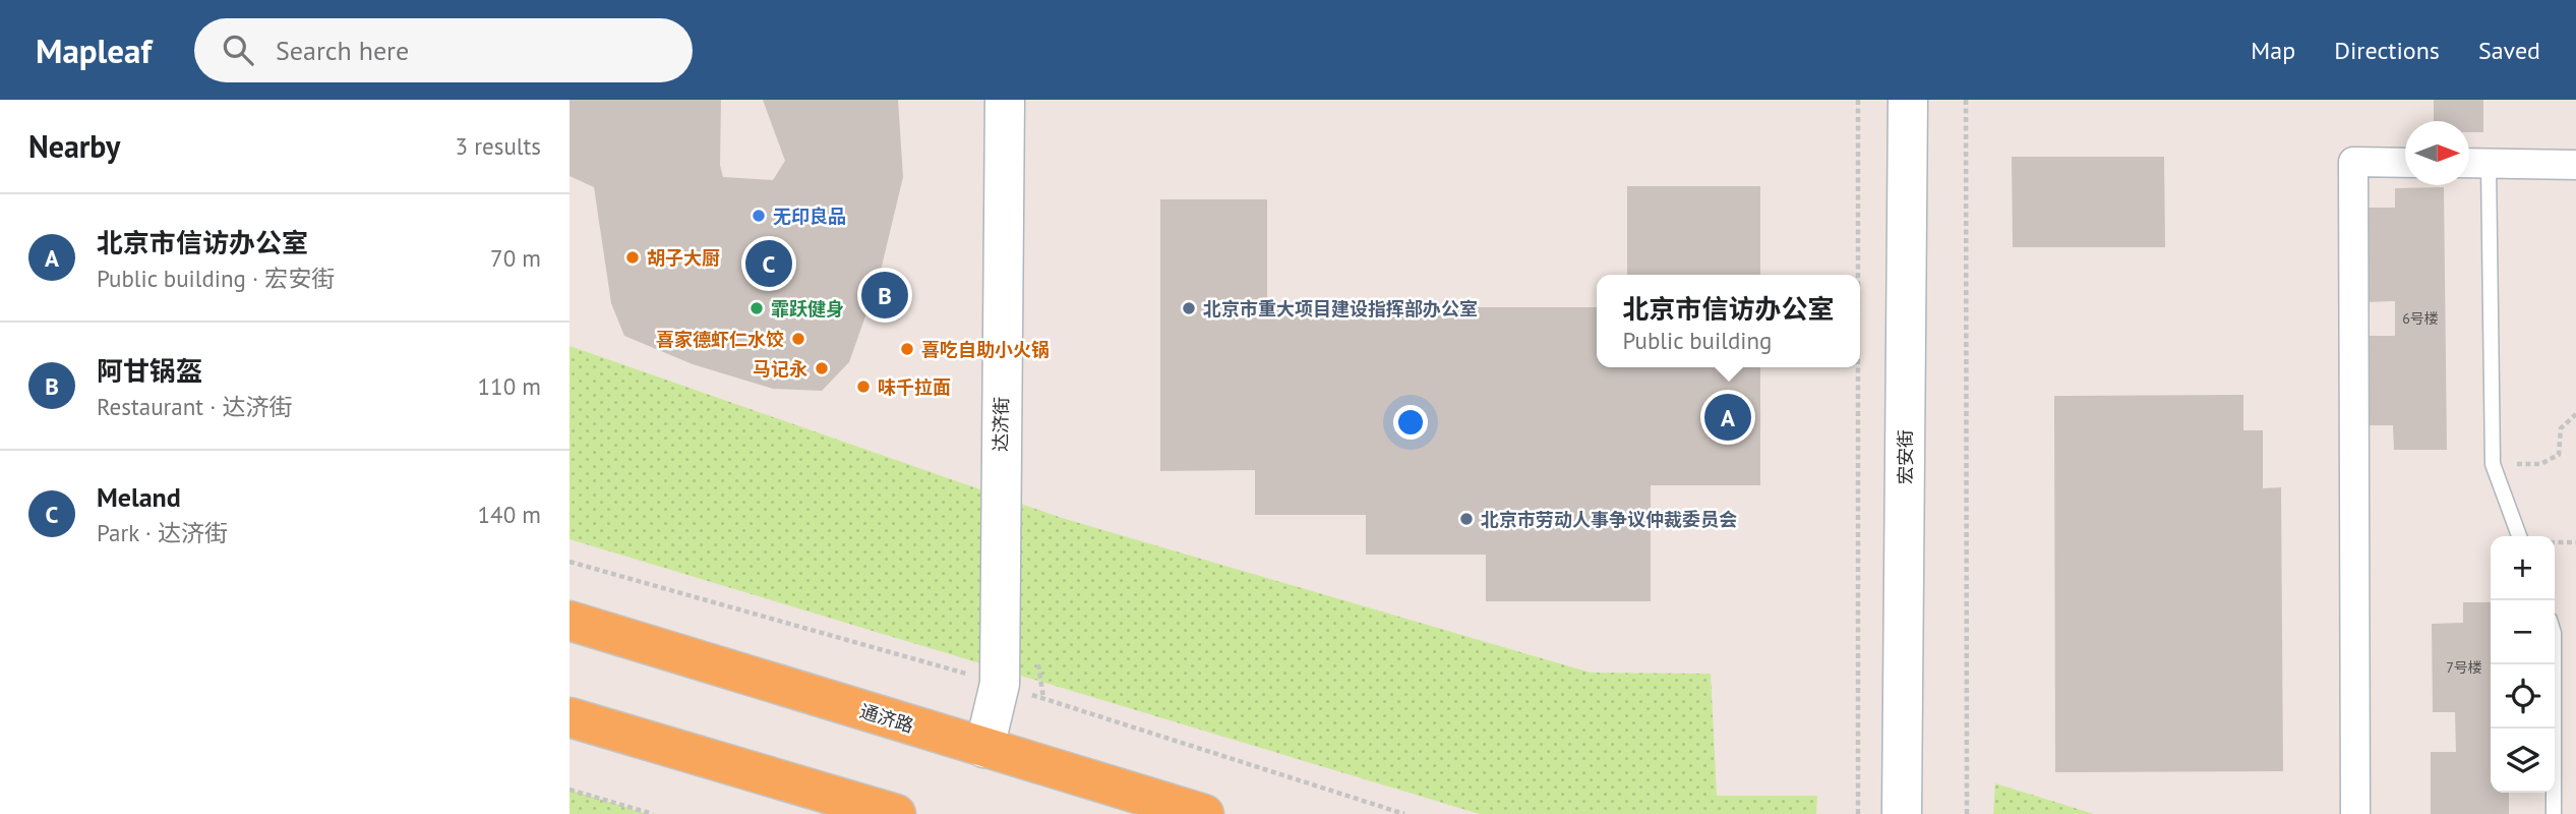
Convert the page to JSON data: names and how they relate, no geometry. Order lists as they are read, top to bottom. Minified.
{"streets":{"main road":["通济路"],"street":["达济街","宏安街"]},"crossings":[["达济街","通济路"]],"places":["无印良品","胡子大厨","霏跃健身","北京市重大项目建设指挥部办公室","喜家德虾仁水饺","喜吃自助小火锅","马记永","味千拉面","北京市劳动人事争议仲裁委员会"],"house_numbers":["6号楼","7号楼"],"north":"right","page":{"header":"Mapleaf","search":"Search here","nav":["Map","Directions","Saved"],"heading":["Nearby","3 results"],"list":[{"mark":"A","name":"北京市信访办公室","note":"Public building · 宏安街","value":"70 m"},{"mark":"B","name":"阿甘锅盔","note":"Restaurant · 达济街","value":"110 m"},{"mark":"C","name":"Meland","note":"Park · 达济街","value":"140 m"}],"pins":["C","B","A"],"popup":["北京市信访办公室","Public building"],"map_buttons":["+","−"]}}
